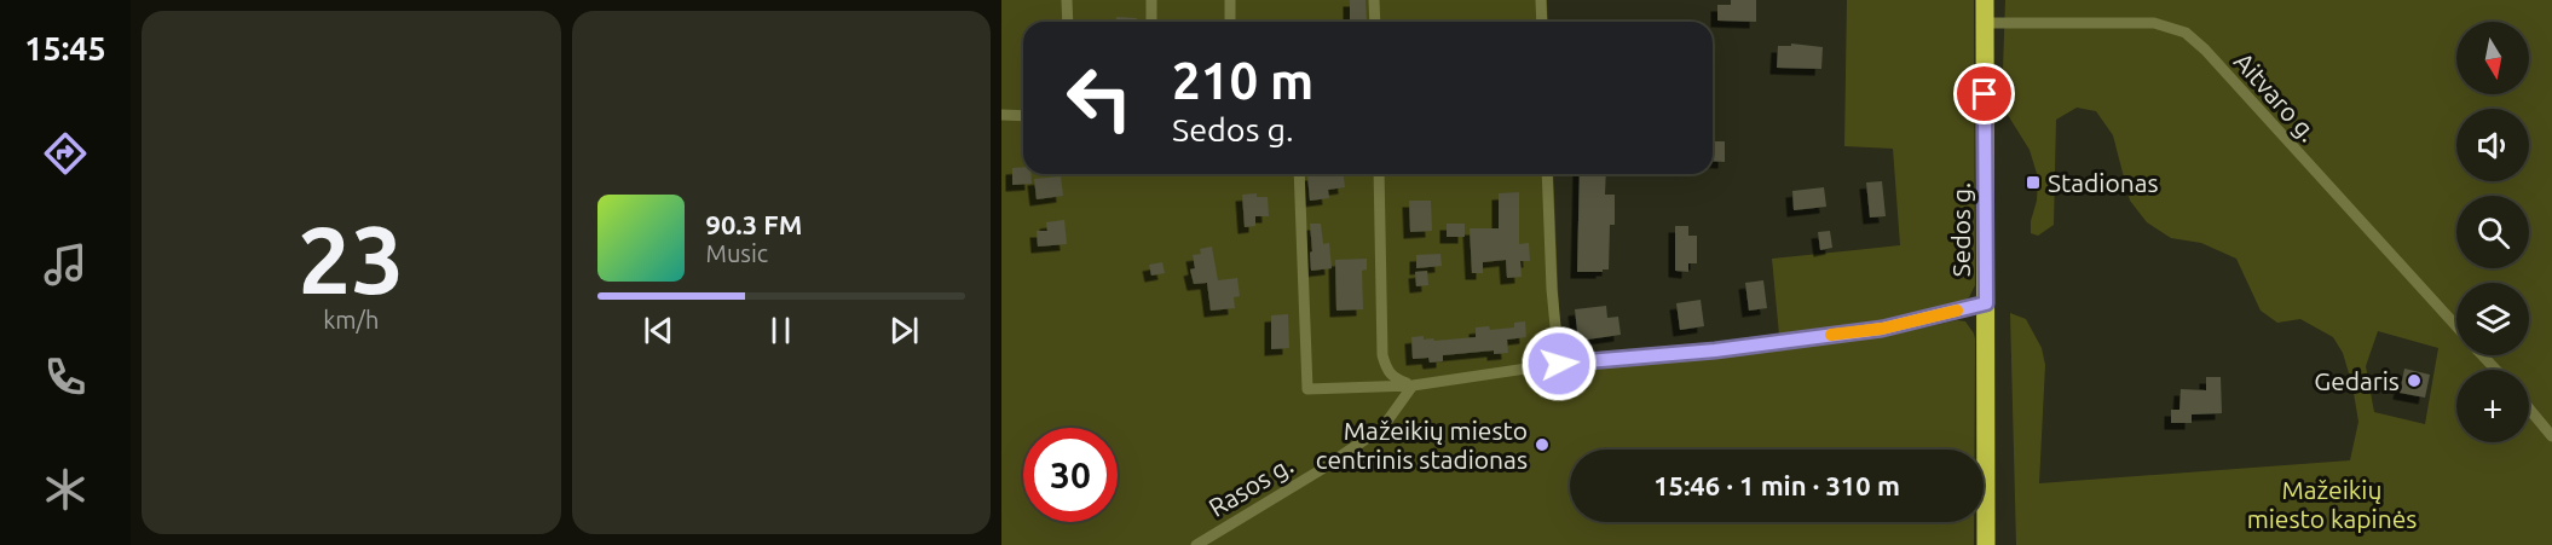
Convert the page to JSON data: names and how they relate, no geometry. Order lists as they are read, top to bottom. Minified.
{"streets":{"main road":["Sedos g."],"street":["Aitvaro g.","Rasos g."]},"crossings":[["Aitvaro g.","Sedos g."]],"parks":["Mažeikių miesto kapinės"],"places":{"transit":["Stadionas"],"other":["Gedaris","Mažeikių miesto centrinis stadionas"]},"north":"bottom","page":{"tabs":"15:45","tile":["23","km/h"],"map_buttons":"+","turn":["210 m","Sedos g."],"song":["90.3 FM","Music"],"limit":"30","trip":"15:46 · 1 min · 310 m"}}
